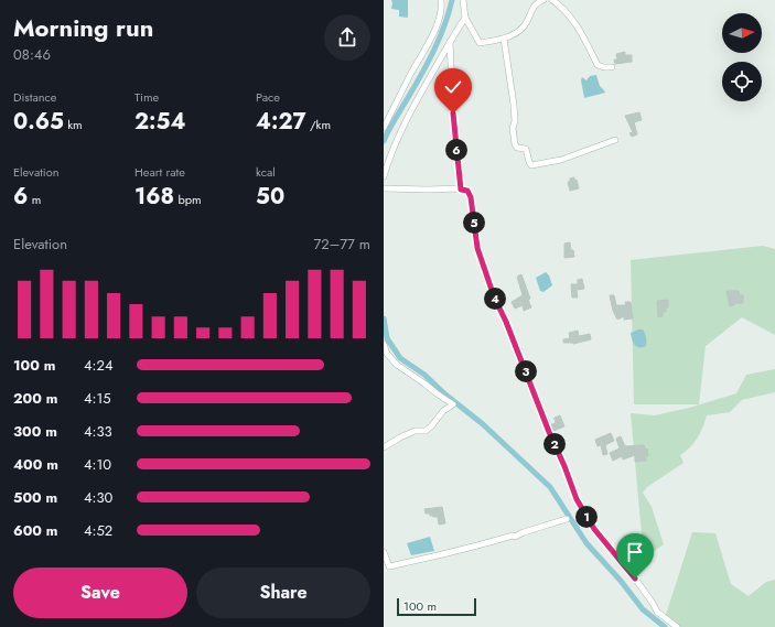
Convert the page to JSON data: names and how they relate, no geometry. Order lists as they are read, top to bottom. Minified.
{"scale_bar":"100 m","north":"right","page":{"heading":["Morning run","08:46"],"stats":[["Distance","0.65 km"],["Time","2:54"],["Pace","4:27 /km"],["Elevation","6 m"],["Heart rate","168 bpm"],["kcal","50"]],"pins":["6","5","4","3","2","1"],"chart":["Elevation","72–77 m"],"list":[{"name":"100 m","note":"4:24"},{"name":"200 m","note":"4:15"},{"name":"300 m","note":"4:33"},{"name":"400 m","note":"4:10"},{"name":"500 m","note":"4:30"},{"name":"600 m","note":"4:52"}],"buttons":["Save","Share"],"scale":"100 m"}}
